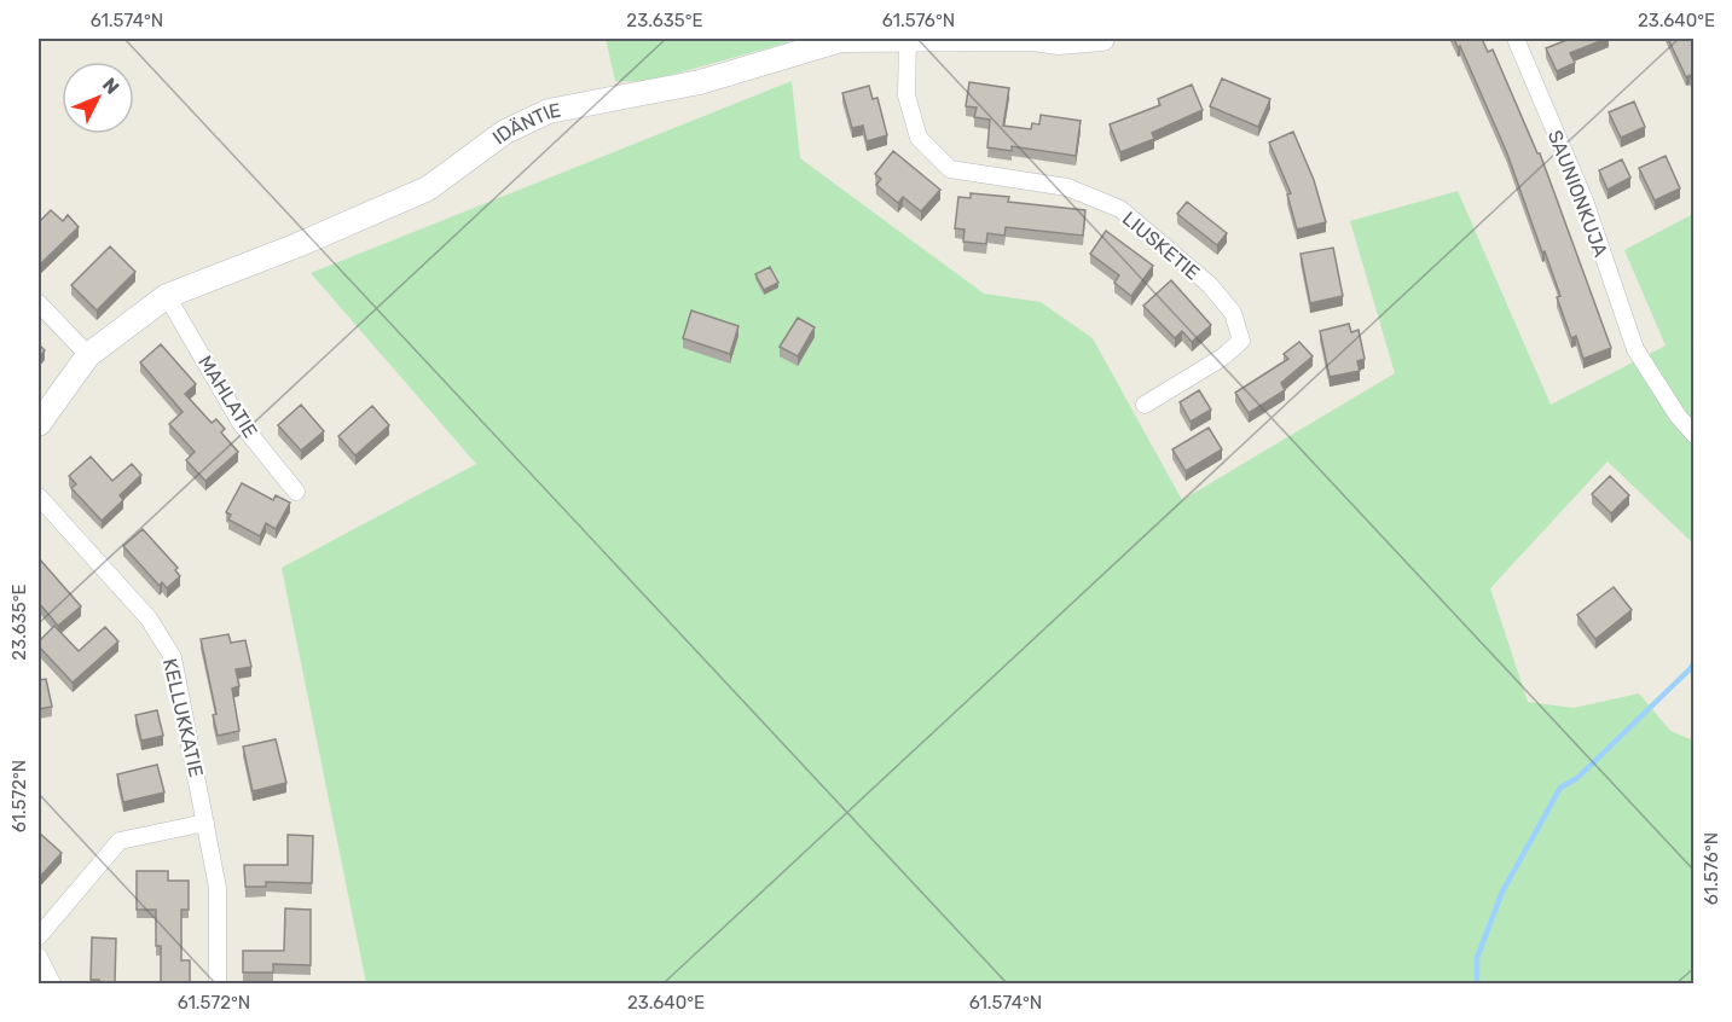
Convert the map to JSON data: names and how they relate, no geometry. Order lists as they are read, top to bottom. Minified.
{"streets":{"street":["IDÄNTIE","SAUNIONKUJA","LIUSKETIE","MAHLATIE","KELLUKKATIE"]},"crossings":[["IDÄNTIE","LIUSKETIE"],["IDÄNTIE","MAHLATIE"]],"north":"top right","coordinates":["61.574°N","23.635°E","61.576°N","23.640°E","61.572°N"]}
